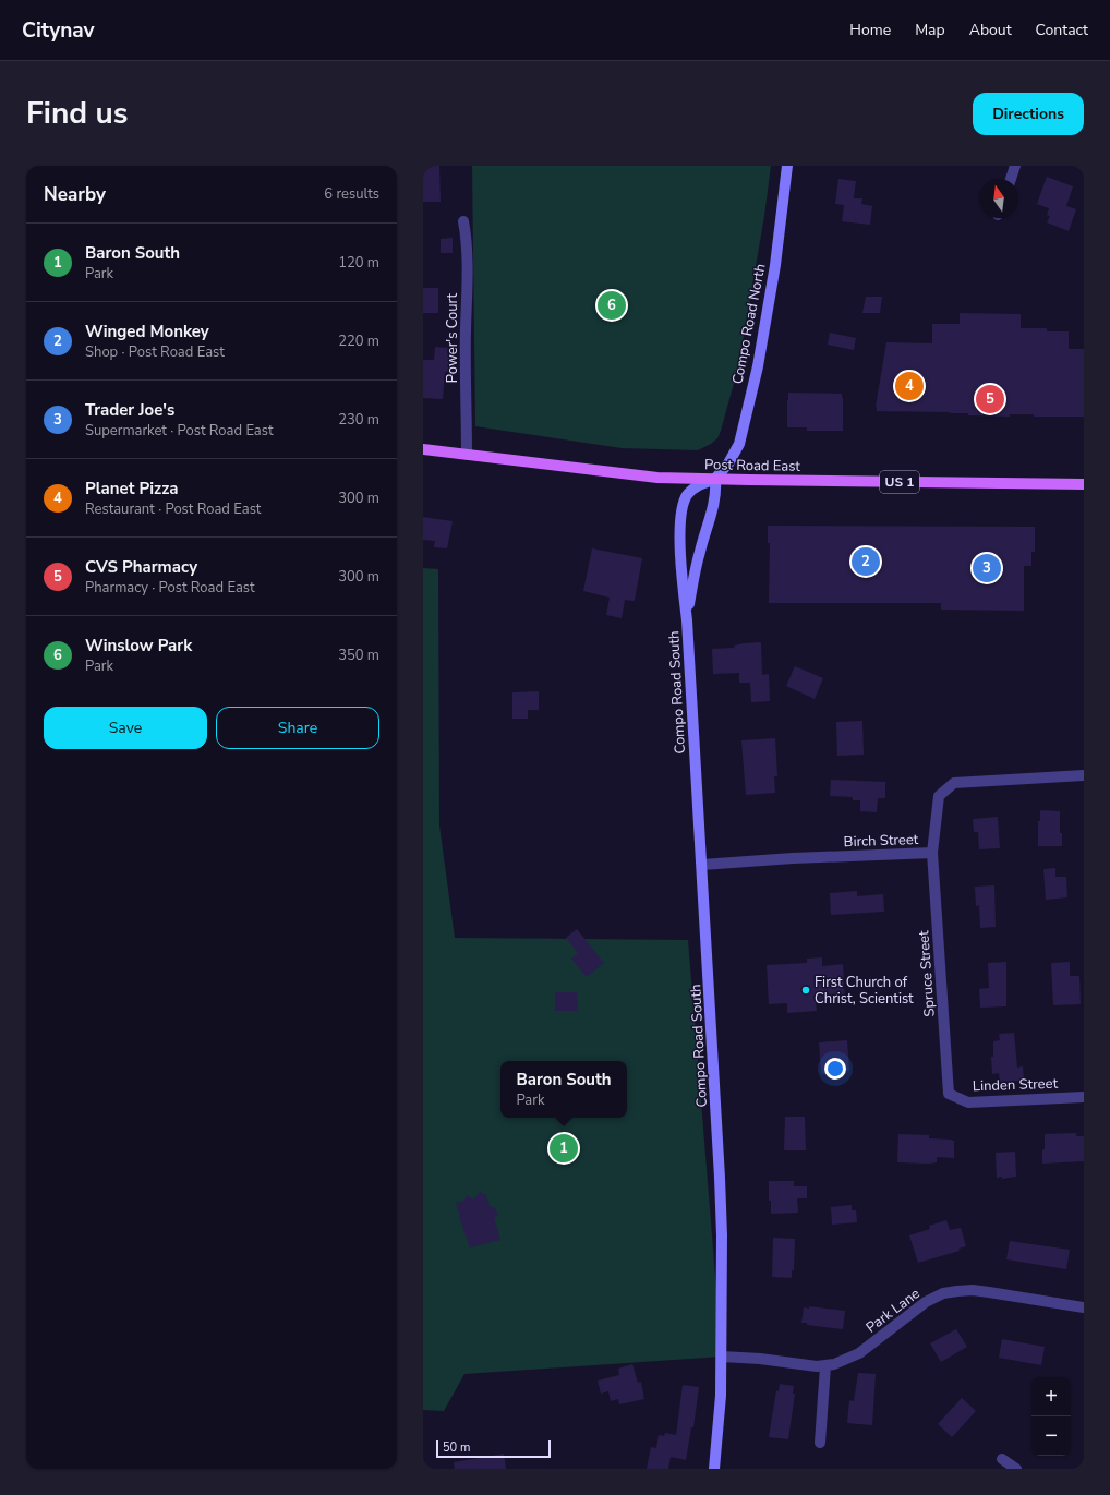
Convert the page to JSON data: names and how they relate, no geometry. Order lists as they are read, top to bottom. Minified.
{"streets":{"main road":["Compo Road North","Post Road East","US 1","Compo Road South"],"street":["Power's Court","Birch Street","Spruce Street","Linden Street","Park Lane"]},"crossings":[["Compo Road North","Post Road East"],["Compo Road North","Compo Road South"],["Power's Court","Post Road East"],["Post Road East","Compo Road South"],["Compo Road South","Birch Street"],["Compo Road South","Park Lane"],["Birch Street","Spruce Street"],["Spruce Street","Linden Street"]],"places":["First Church of Christ, Scientist"],"scale_bar":"50 m","north":"top","page":{"header":"Citynav","nav":["Home","Map","About","Contact"],"title":"Find us","buttons":["Directions",["Save","Share"]],"heading":["Nearby","6 results"],"list":[{"mark":"1","name":"Baron South","note":"Park","value":"120 m"},{"mark":"2","name":"Winged Monkey","note":"Shop · Post Road East","value":"220 m"},{"mark":"3","name":"Trader Joe's","note":"Supermarket · Post Road East","value":"230 m"},{"mark":"4","name":"Planet Pizza","note":"Restaurant · Post Road East","value":"300 m"},{"mark":"5","name":"CVS Pharmacy","note":"Pharmacy · Post Road East","value":"300 m"},{"mark":"6","name":"Winslow Park","note":"Park","value":"350 m"}],"pins":["6","4","5","2","3","1"],"popup":["Baron South","Park"],"map_buttons":["+","−"],"scale":"50 m"}}
